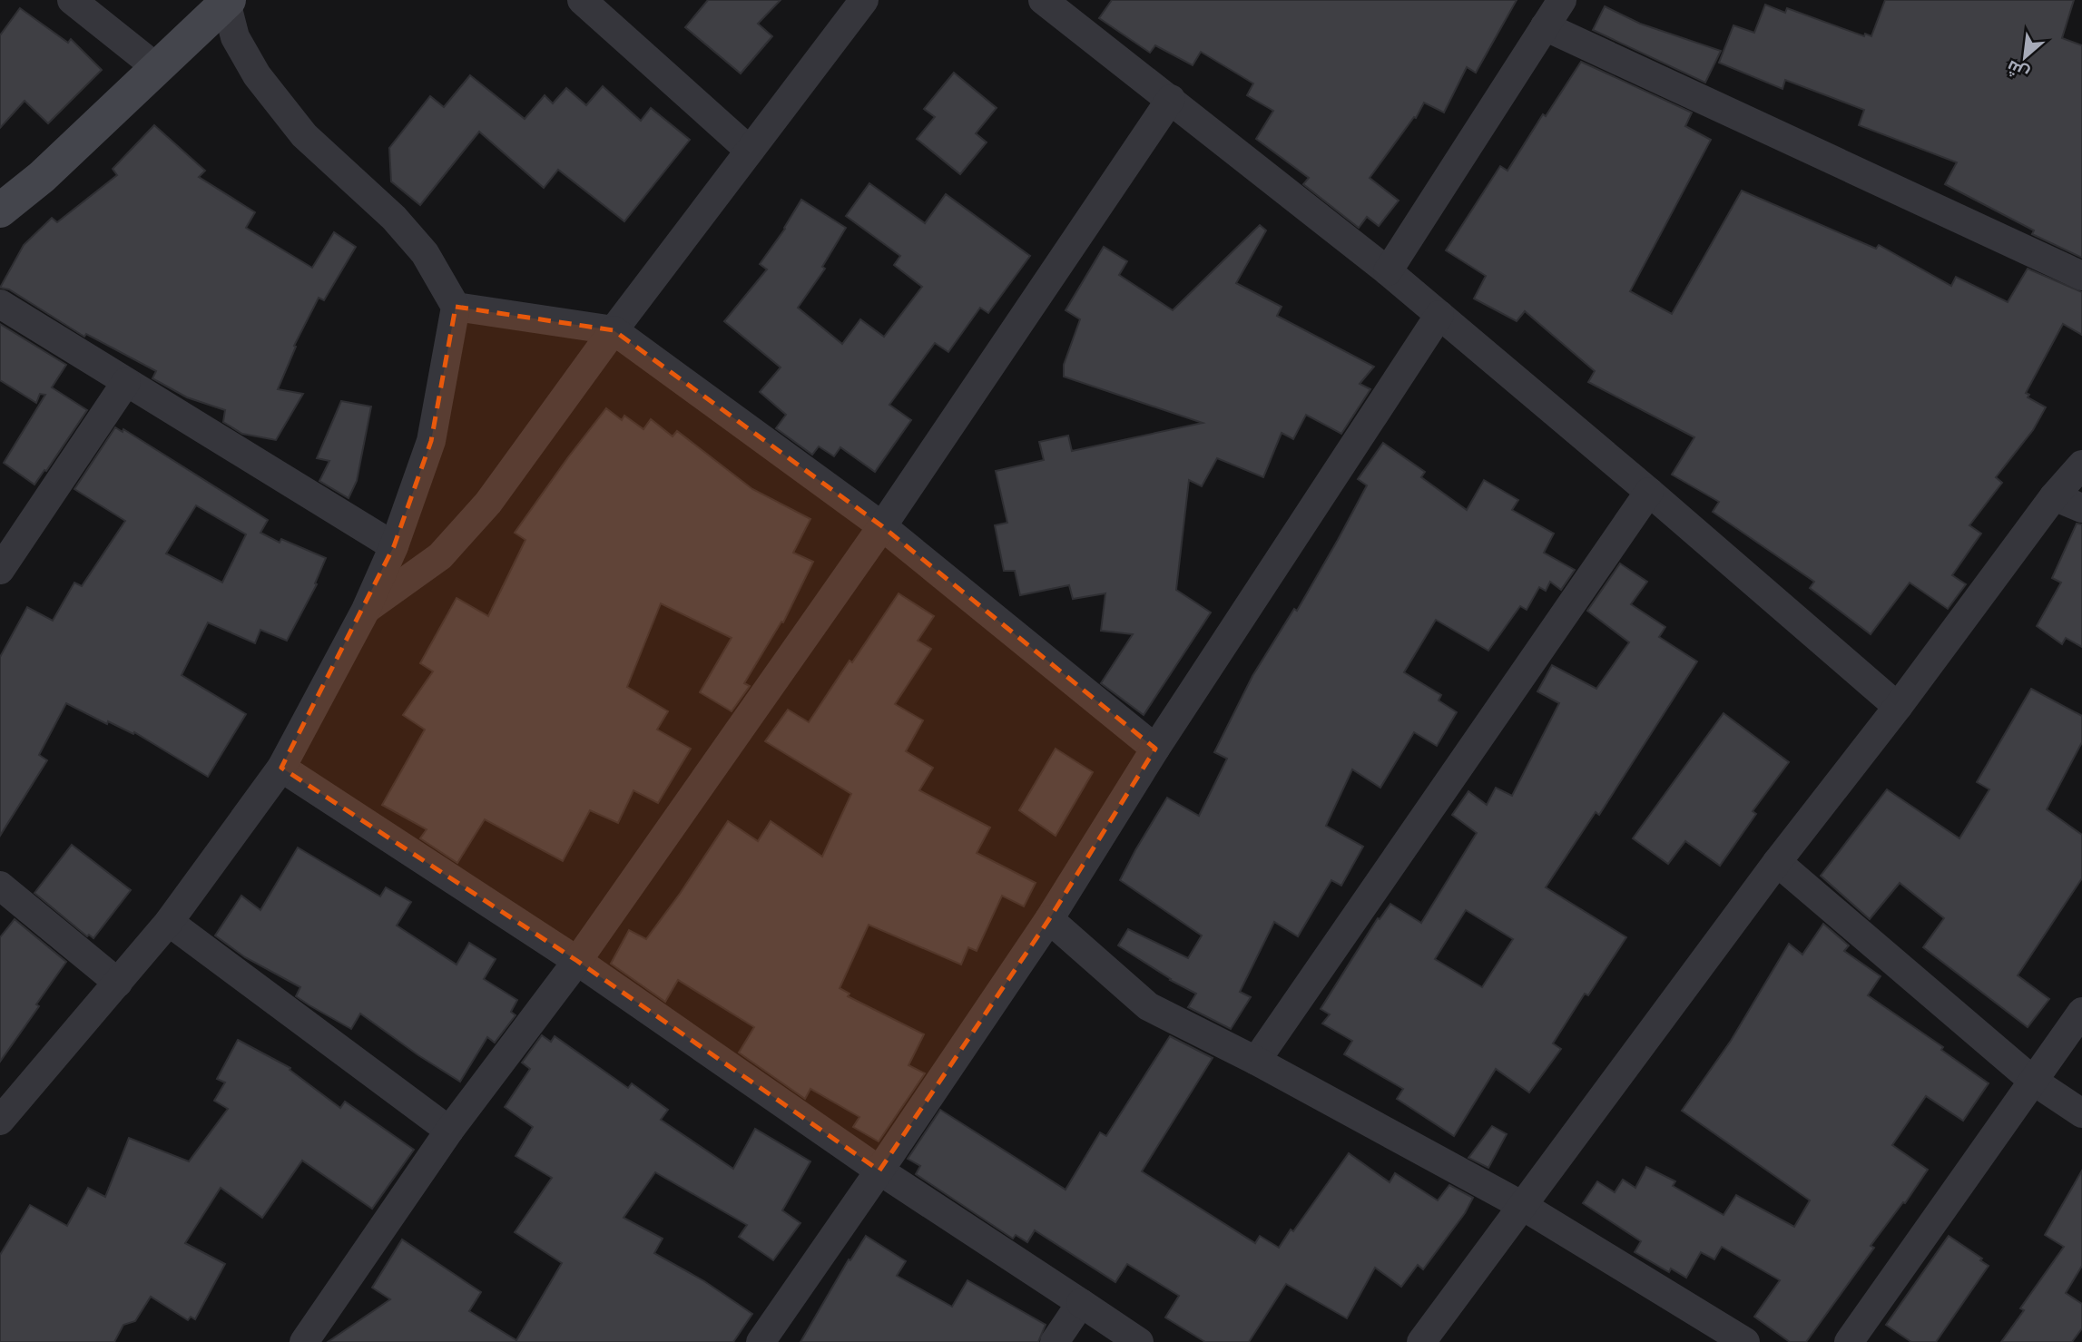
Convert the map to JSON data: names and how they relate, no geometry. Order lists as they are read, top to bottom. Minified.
{"north":"bottom left"}
